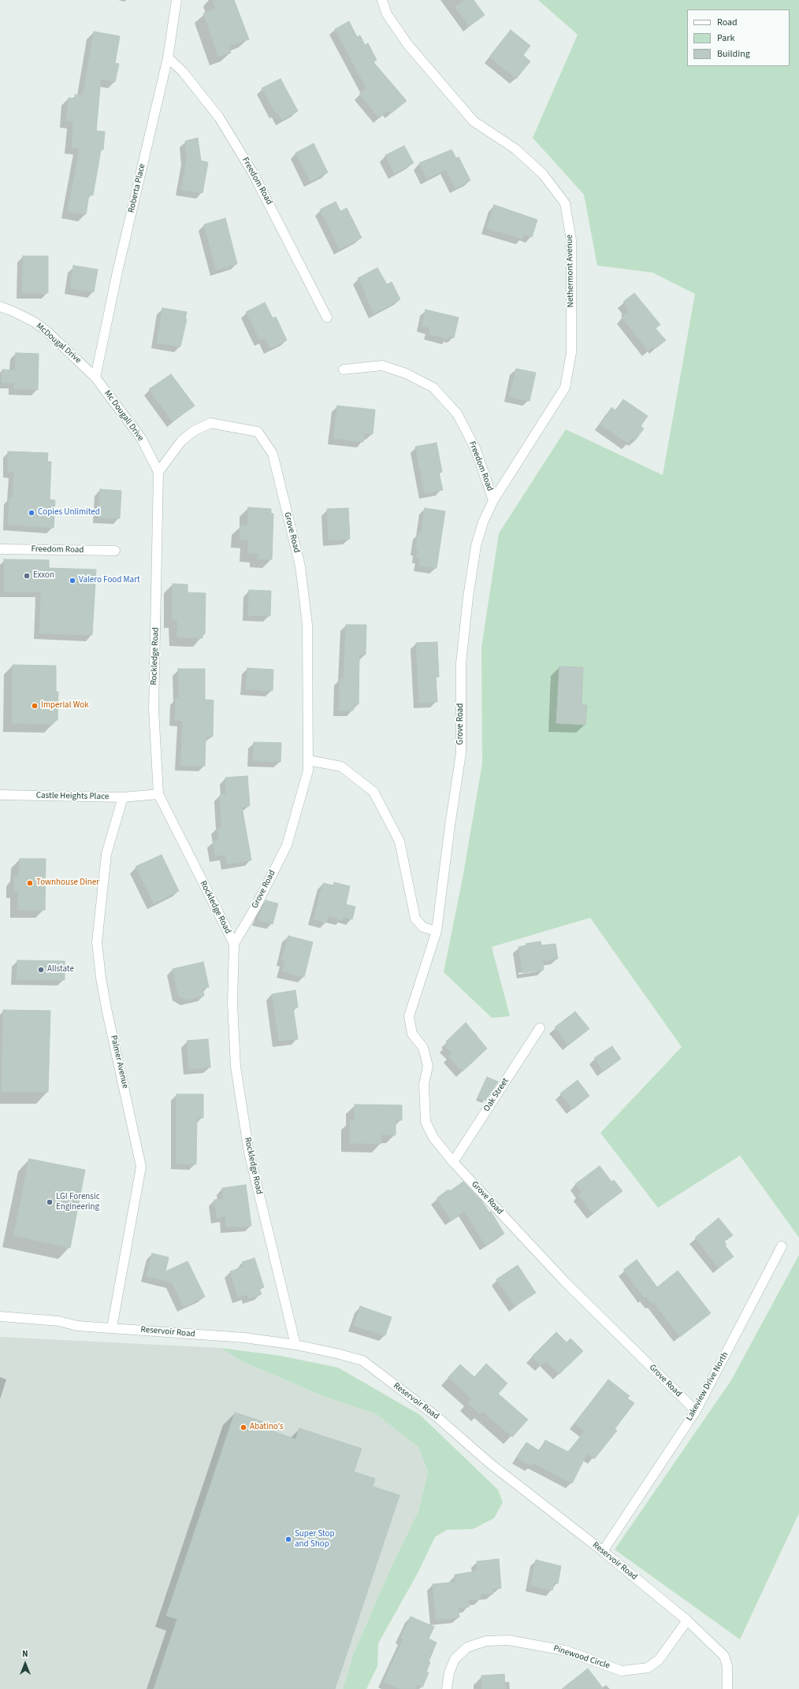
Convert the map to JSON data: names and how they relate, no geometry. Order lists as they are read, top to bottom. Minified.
{"streets":{"street":["Freedom Road","Roberta Place","Nethermont Avenue","McDougal Drive","Mc Dougall Drive","Grove Road","Rockledge Road","Castle Heights Place","Palmer Avenue","Oak Street","Reservoir Road","Lakeview Drive North","Pinewood Circle"]},"crossings":[["Freedom Road","Roberta Place"],["Freedom Road","Nethermont Avenue"],["Freedom Road","Grove Road"],["Roberta Place","McDougal Drive"],["Roberta Place","Mc Dougall Drive"],["Nethermont Avenue","Grove Road"],["McDougal Drive","Mc Dougall Drive"],["Mc Dougall Drive","Grove Road"],["Mc Dougall Drive","Rockledge Road"],["Grove Road","Rockledge Road"],["Grove Road","Oak Street"],["Grove Road","Lakeview Drive North"],["Rockledge Road","Castle Heights Place"],["Rockledge Road","Reservoir Road"],["Castle Heights Place","Palmer Avenue"],["Palmer Avenue","Reservoir Road"],["Reservoir Road","Lakeview Drive North"],["Reservoir Road","Pinewood Circle"]],"places":["Copies Unlimited","Exxon","Valero Food Mart","Imperial Wok","Townhouse Diner","Allstate","LGI Forensic Engineering","Abatino's","Super Stop and Shop"],"legend":["Road","Park","Building"],"north":"top"}
